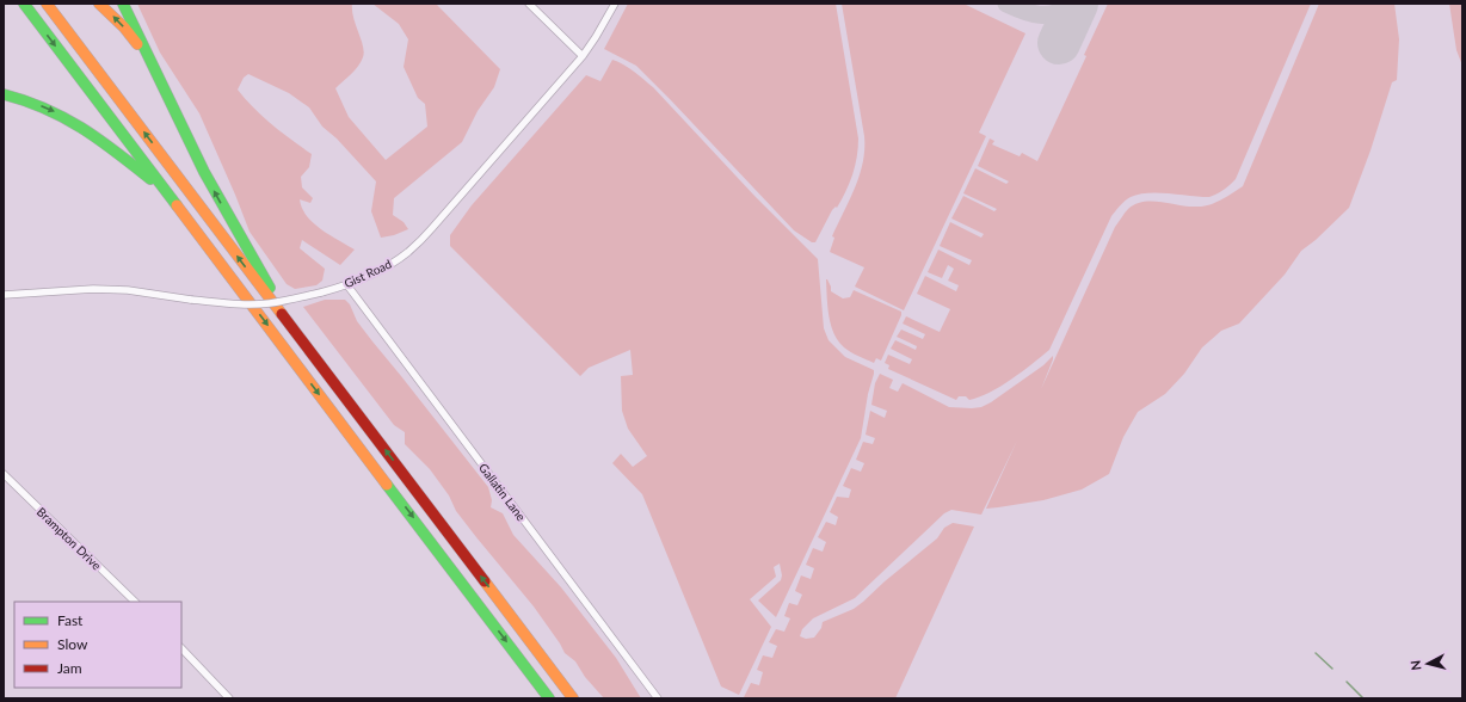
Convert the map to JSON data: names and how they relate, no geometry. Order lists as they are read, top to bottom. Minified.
{"streets":{"street":["Gist Road","Gallatin Lane","Brampton Drive"]},"crossings":[["Gist Road","Gallatin Lane"]],"legend":["Fast","Slow","Jam"],"north":"left"}
